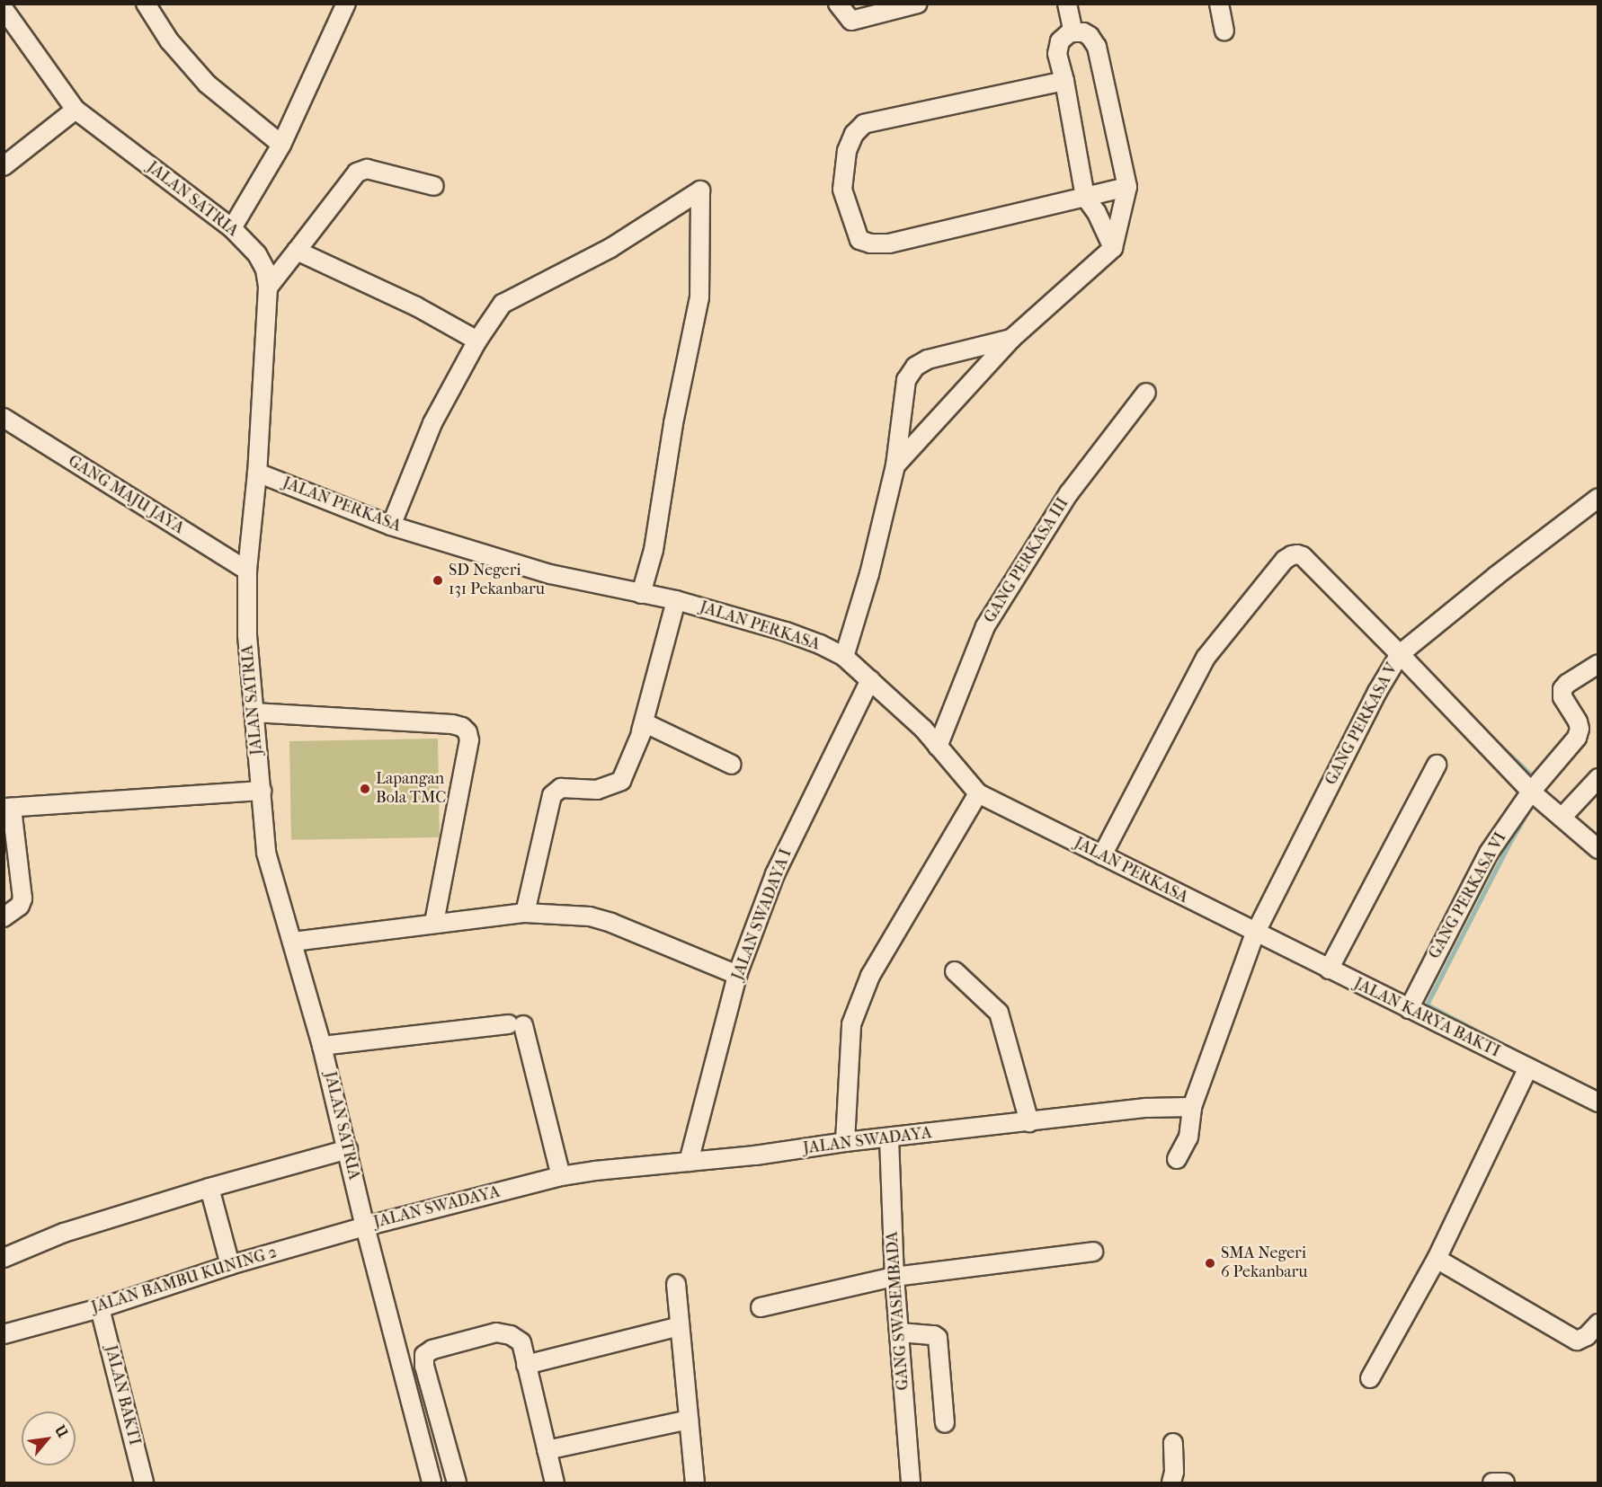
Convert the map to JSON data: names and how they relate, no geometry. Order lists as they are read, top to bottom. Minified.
{"streets":{"street":["JALAN SATRIA","GANG MAJU JAYA","JALAN PERKASA","GANG PERKASA III","GANG PERKASA V","GANG PERKASA VI","JALAN SWADAYA I","JALAN KARYA BAKTI","JALAN SWADAYA","JALAN BAMBU KUNING 2","GANG SWASEMBADA","JALAN BAKTI"]},"crossings":[["JALAN SATRIA","GANG MAJU JAYA"],["JALAN SATRIA","JALAN PERKASA"],["JALAN SATRIA","JALAN SWADAYA"],["JALAN SATRIA","JALAN BAMBU KUNING 2"],["JALAN PERKASA","GANG PERKASA III"],["JALAN PERKASA","GANG PERKASA V"],["JALAN PERKASA","JALAN SWADAYA I"],["JALAN PERKASA","JALAN KARYA BAKTI"],["GANG PERKASA V","JALAN KARYA BAKTI"],["GANG PERKASA VI","JALAN KARYA BAKTI"],["JALAN SWADAYA I","JALAN SWADAYA"],["JALAN SWADAYA","JALAN BAMBU KUNING 2"],["JALAN SWADAYA","GANG SWASEMBADA"],["JALAN BAMBU KUNING 2","JALAN BAKTI"]],"places":["SD Negeri 131 Pekanbaru","Lapangan Bola TMC","SMA Negeri 6 Pekanbaru"],"north":"top right"}
